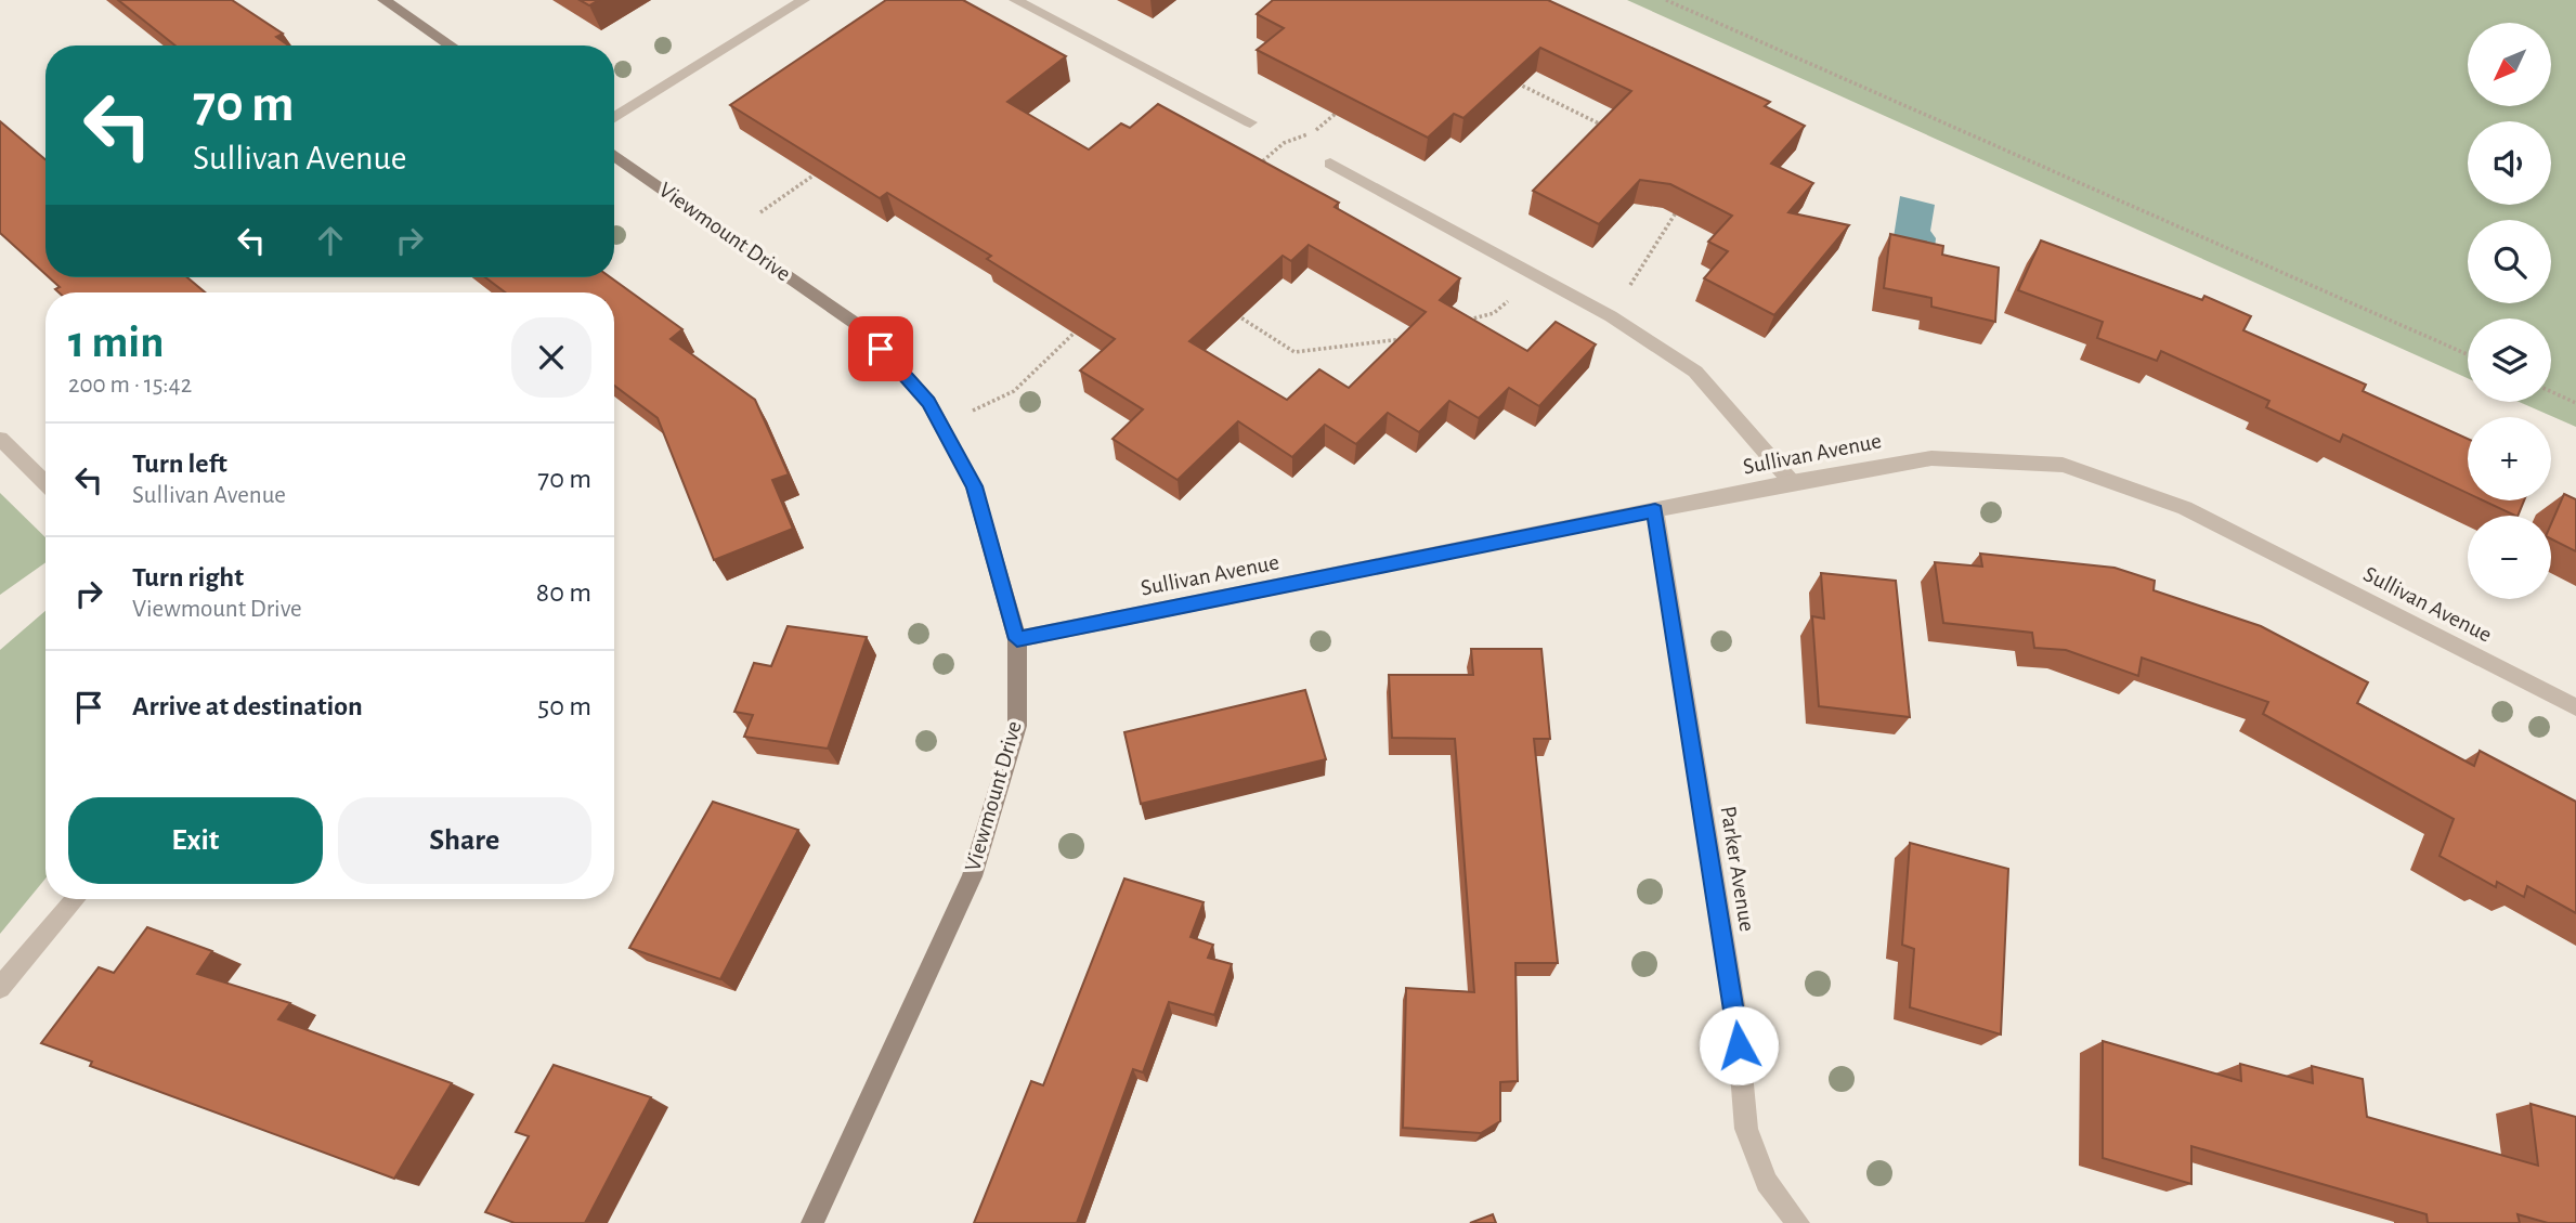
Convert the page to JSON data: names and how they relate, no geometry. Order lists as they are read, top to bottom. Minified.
{"streets":{"street":["Viewmount Drive","Sullivan Avenue","Parker Avenue"]},"crossings":[["Viewmount Drive","Sullivan Avenue"],["Sullivan Avenue","Parker Avenue"]],"north":"bottom left","page":{"map_buttons":["+","−"],"turn":["70 m","Sullivan Avenue"],"heading":["1 min","200 m · 15:42"],"list":[{"name":"Turn left","note":"Sullivan Avenue","value":"70 m"},{"name":"Turn right","note":"Viewmount Drive","value":"80 m"},{"name":"Arrive at destination","value":"50 m"}],"buttons":["Exit","Share"]}}
